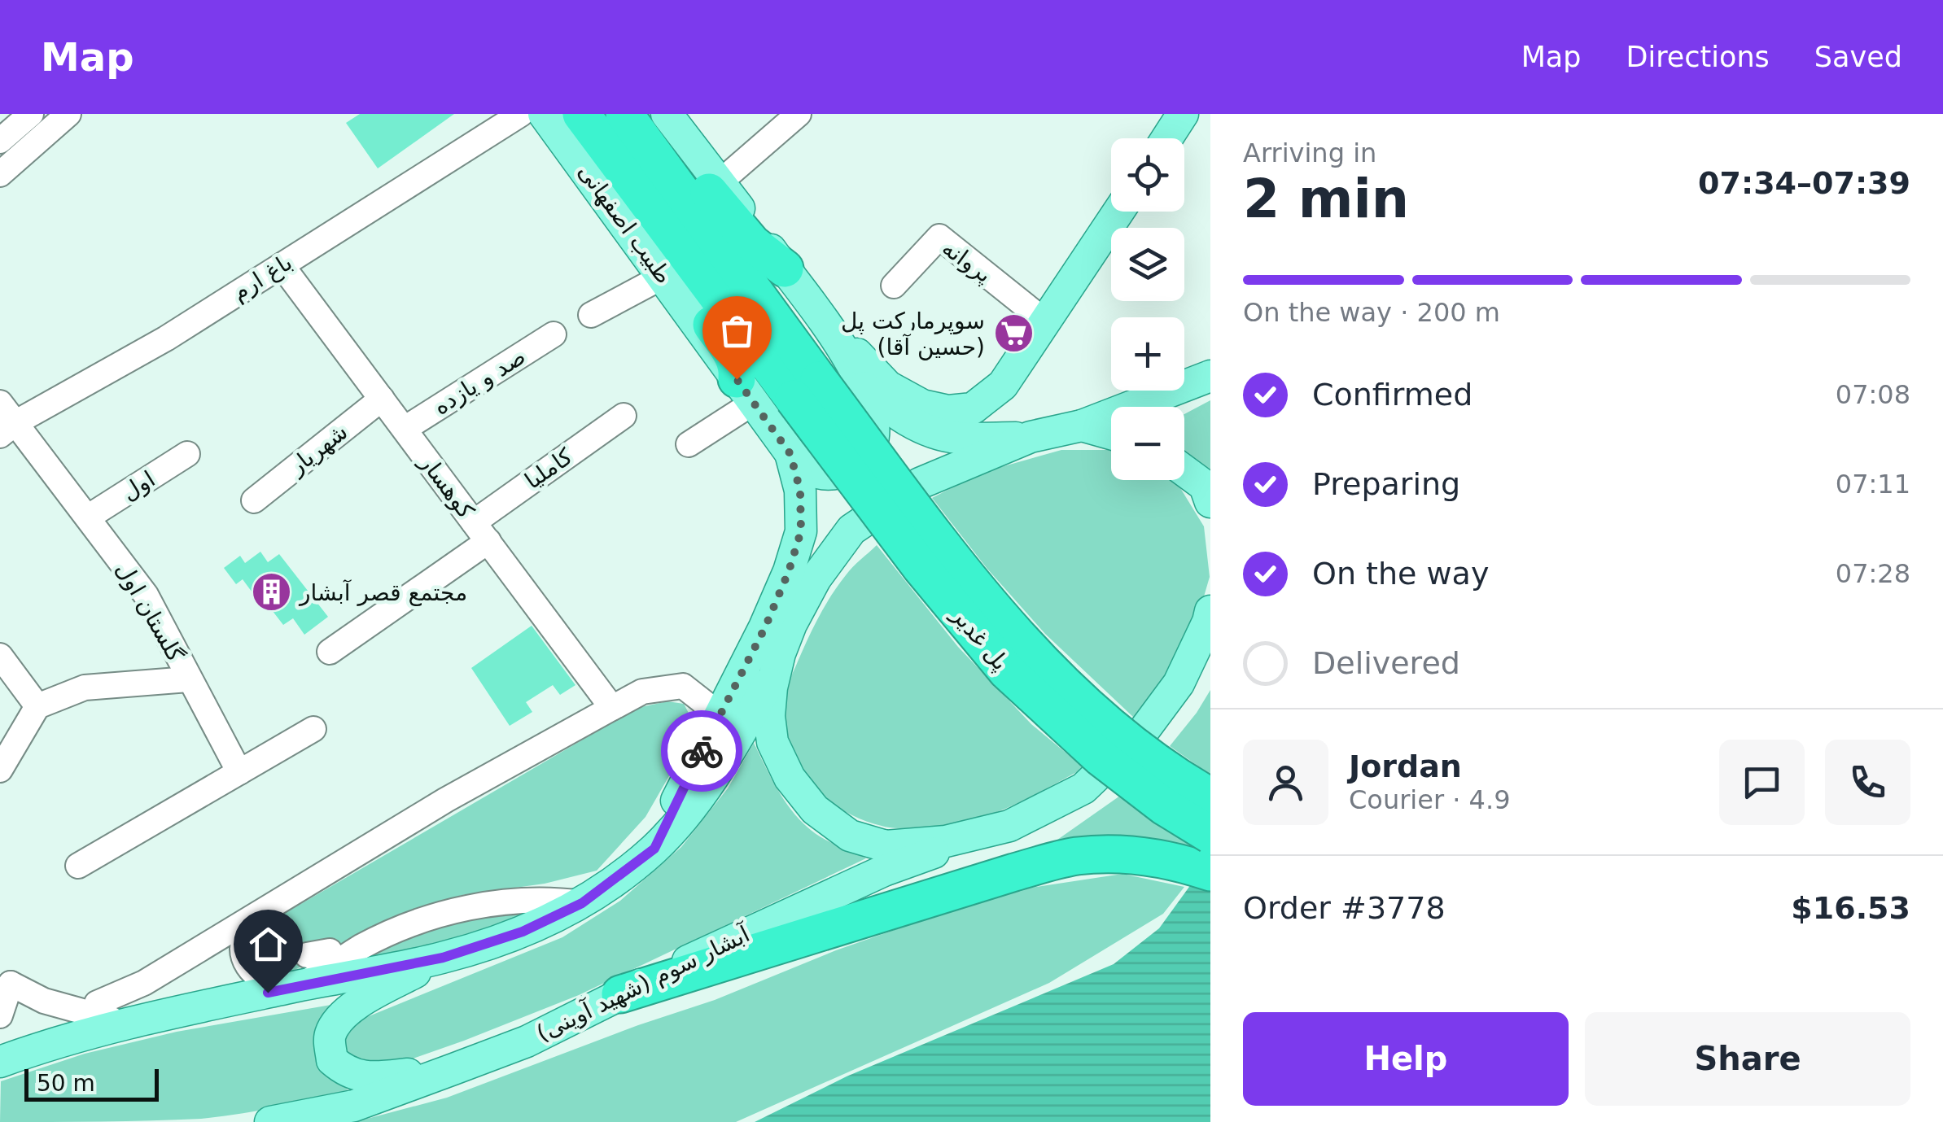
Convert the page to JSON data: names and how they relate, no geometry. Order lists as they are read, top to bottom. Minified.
{"streets":{"highway":["پل غدیر"],"main road":["طبیب اصفهانی","آبشار سوم (شهید آوینی)"],"street":["پروانه","باغ ارم","صد و یازده","شهریار","کاملیا","اول","کوهسار","گلستان اول"]},"crossings":[["باغ ارم","کوهسار"],["باغ ارم","گلستان اول"],["صد و یازده","کوهسار"],["شهریار","کوهسار"],["کاملیا","کوهسار"],["اول","گلستان اول"]],"places":{"supermarket":["سوپرمارکت پل (حسین آقا)"],"building":["مجتمع قصر آبشار"]},"scale_bar":"50 m","page":{"header":"Map","nav":["Map","Directions","Saved"],"heading":["2 min","Arriving in","07:34–07:39"],"panel":["Jordan","Courier · 4.9","Order #3778","$16.53"],"map_buttons":["+","−"],"bar":"On the way · 200 m","list":[["Confirmed","07:08"],["Preparing","07:11"],["On the way","07:28"],"Delivered"],"buttons":["Help","Share"],"scale":"50 m"}}
